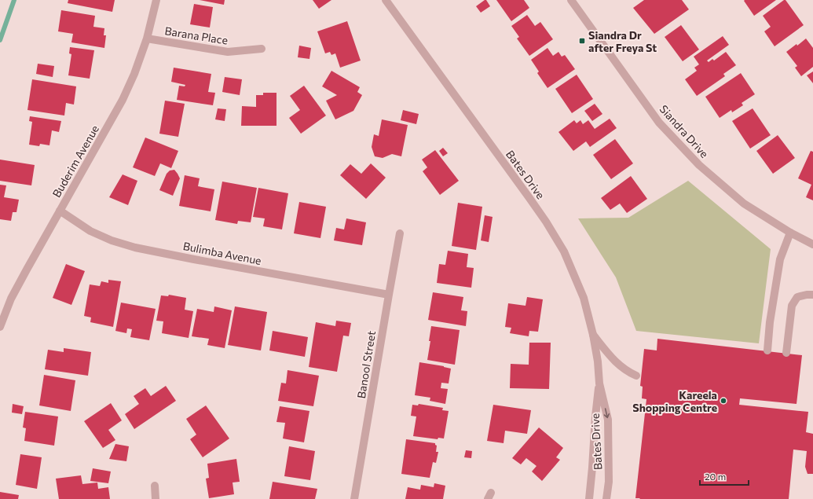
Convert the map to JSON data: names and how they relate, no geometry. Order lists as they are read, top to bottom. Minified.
{"streets":{"street":["Barana Place","Siandra Drive","Buderim Avenue","Bates Drive","Bulimba Avenue","Banool Street"]},"crossings":[["Barana Place","Buderim Avenue"],["Buderim Avenue","Bulimba Avenue"],["Bulimba Avenue","Banool Street"]],"places":{"transit":["Siandra Dr after Freya St"],"other":["Kareela Shopping Centre"]},"scale_bar":"20 m"}
